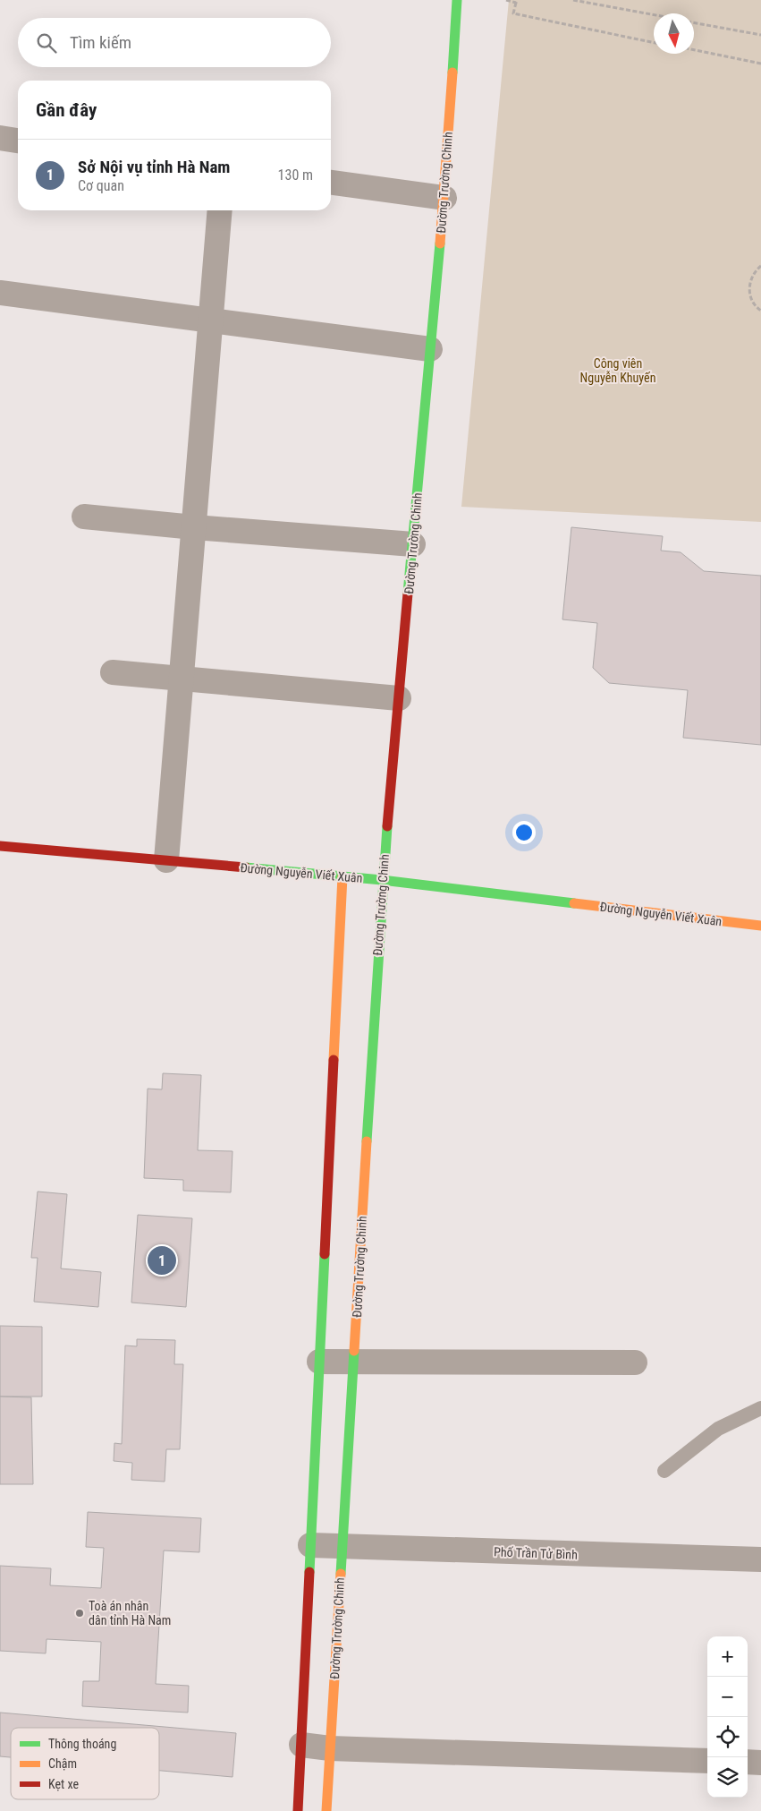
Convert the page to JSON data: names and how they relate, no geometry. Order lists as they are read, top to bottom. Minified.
{"streets":{"street":["Đường Trường Chinh","Đường Nguyễn Viết Xuân","Phố Trần Tử Bình"]},"crossings":[["Đường Trường Chinh","Đường Nguyễn Viết Xuân"],["Đường Trường Chinh","Phố Trần Tử Bình"]],"parks":["Công viên Nguyễn Khuyến"],"places":["Toà án nhân dân tỉnh Hà Nam"],"legend":["Thông thoáng","Chậm","Kẹt xe"],"north":"bottom","page":{"search":"Tìm kiếm","heading":"Gần đây","list":[{"mark":"1","name":"Sở Nội vụ tỉnh Hà Nam","note":"Cơ quan","value":"130 m"}],"pins":"1","map_buttons":["+","−"]}}
